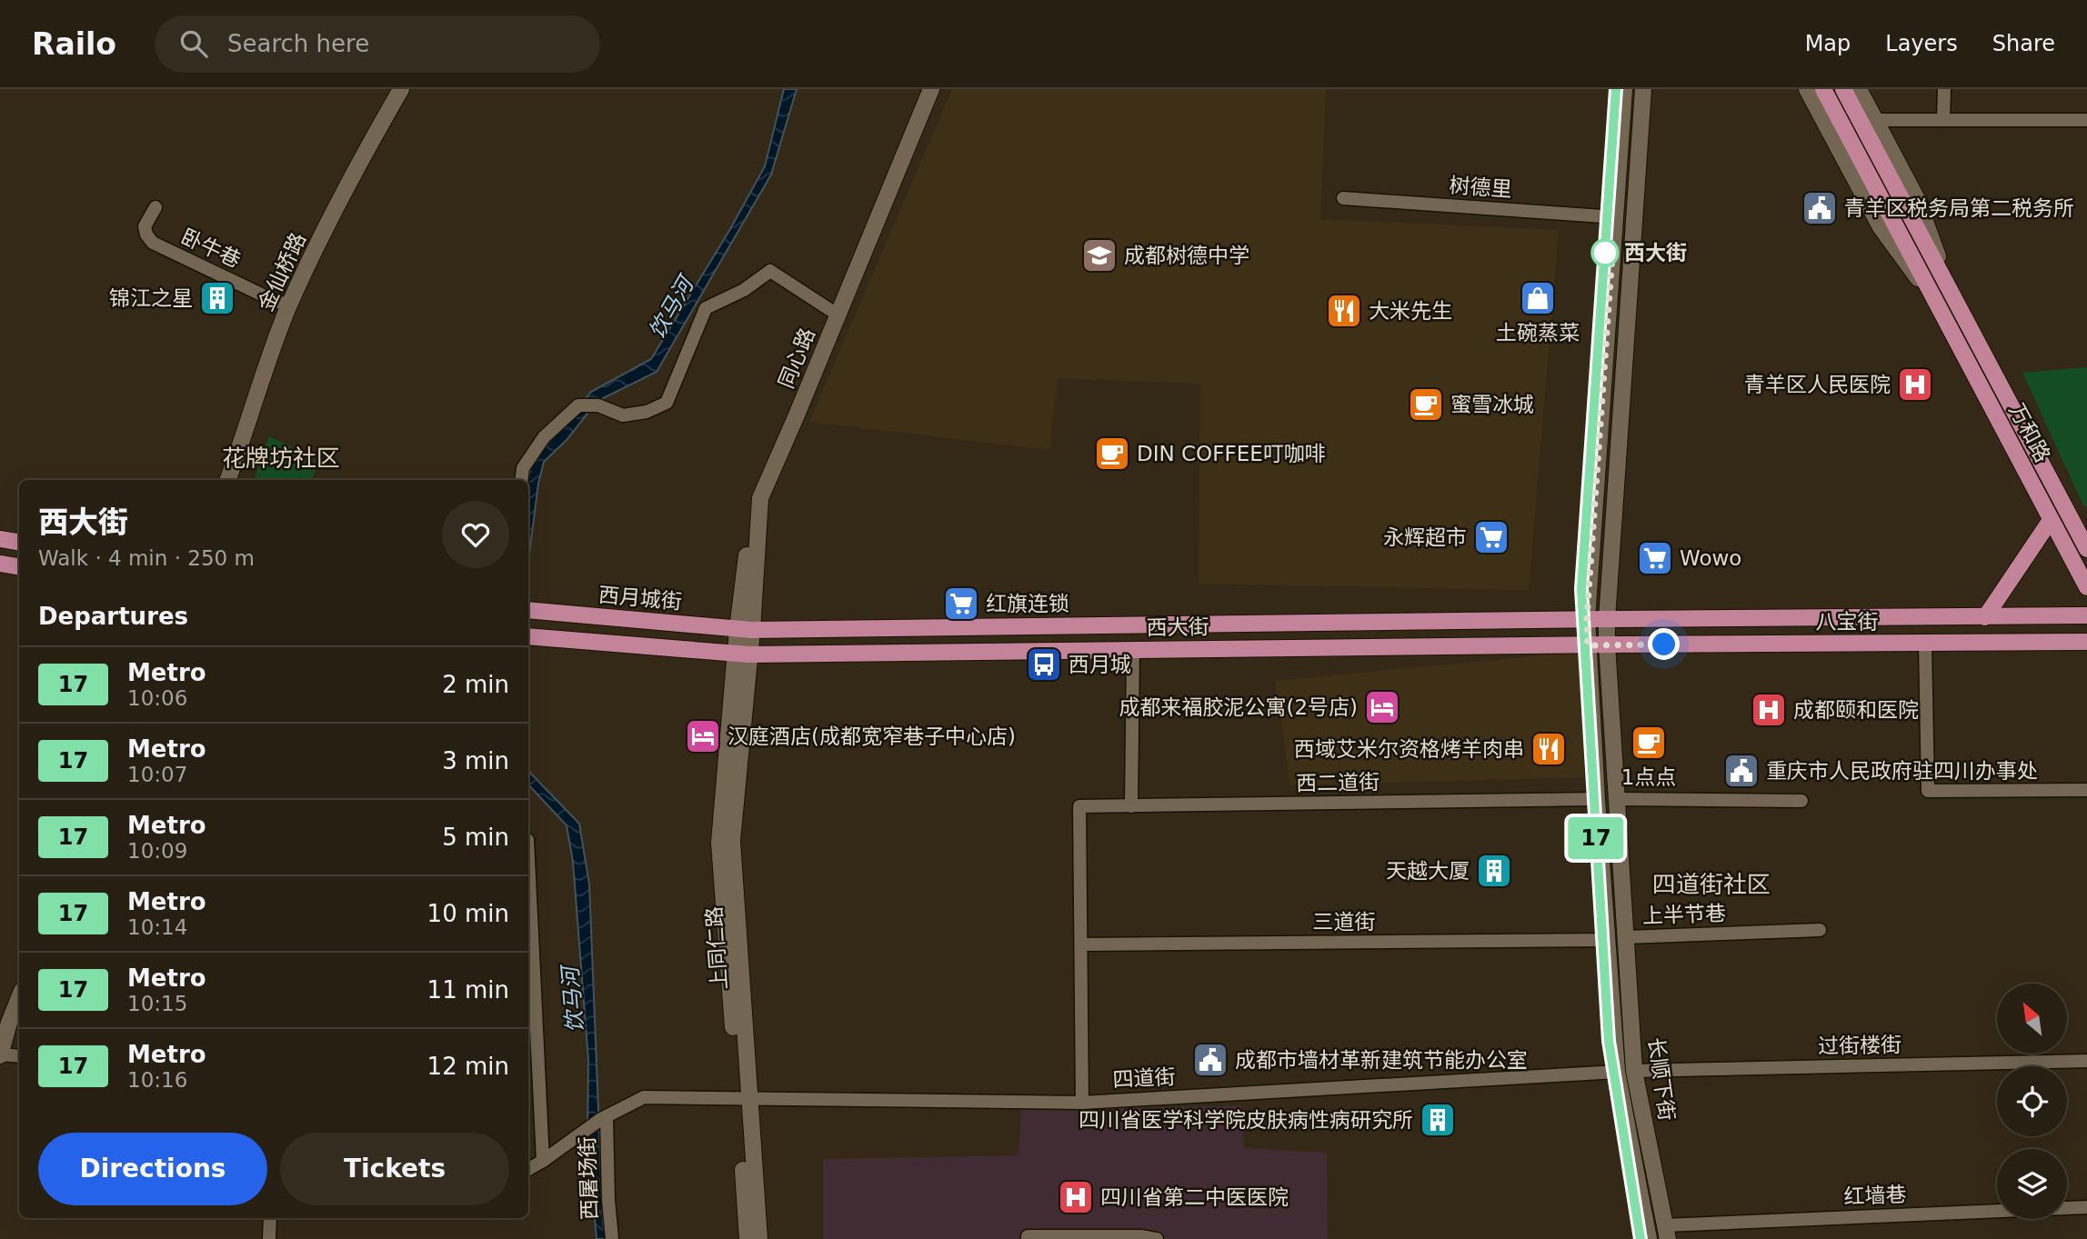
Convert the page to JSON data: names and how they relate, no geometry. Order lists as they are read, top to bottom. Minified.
{"streets":{"main road":["金仙桥路","同心路","万和路","西月城街","八宝街","西大街","上同仁路","长顺下街"],"street":["树德里","卧牛巷","西二道街","上半节巷","三道街","过街楼街","四道街","西屠场街","红墙巷"]},"crossings":[["树德里","长顺下街"],["卧牛巷","金仙桥路"],["同心路","西月城街"],["同心路","西大街"],["同心路","上同仁路"],["西月城街","西大街"],["八宝街","西大街"],["八宝街","长顺下街"],["西大街","上同仁路"],["西大街","长顺下街"],["西二道街","三道街"],["西二道街","长顺下街"],["上半节巷","长顺下街"],["三道街","长顺下街"],["上同仁路","四道街"],["过街楼街","长顺下街"],["四道街","长顺下街"],["四道街","西屠场街"],["长顺下街","红墙巷"]],"districts":["花牌坊社区","四道街社区"],"water":["饮马河"],"places":{"public building":["青羊区税务局第二税务所","重庆市人民政府驻四川办事处","成都市墙材革新建筑节能办公室"],"other":["西大街"],"school or university":["成都树德中学"],"building":["锦江之星","天越大厦","四川省医学科学院皮肤病性病研究所"],"shop":["土碗蒸菜"],"restaurant":["大米先生","西域艾米尔资格烤羊肉串"],"hospital":["青羊区人民医院","成都颐和医院","四川省第二中医医院"],"cafe":["蜜雪冰城","DIN COFFEE叮咖啡","1点点"],"supermarket":["永辉超市","Wowo","红旗连锁"],"bus stop":["西月城"],"hotel":["成都来福胶泥公寓(2号店)","汉庭酒店(成都宽窄巷子中心店)"]},"lines":["metro line 17"],"north":"top left","page":{"header":"Railo","search":"Search here","nav":["Map","Layers","Share"],"on_map":"17","heading":[["西大街","Walk · 4 min · 250 m"],"Departures"],"list":[{"mark":"17","name":"Metro","note":"10:06","value":"2 min"},{"mark":"17","name":"Metro","note":"10:07","value":"3 min"},{"mark":"17","name":"Metro","note":"10:09","value":"5 min"},{"mark":"17","name":"Metro","note":"10:14","value":"10 min"},{"mark":"17","name":"Metro","note":"10:15","value":"11 min"},{"mark":"17","name":"Metro","note":"10:16","value":"12 min"}],"buttons":["Directions","Tickets"]}}
